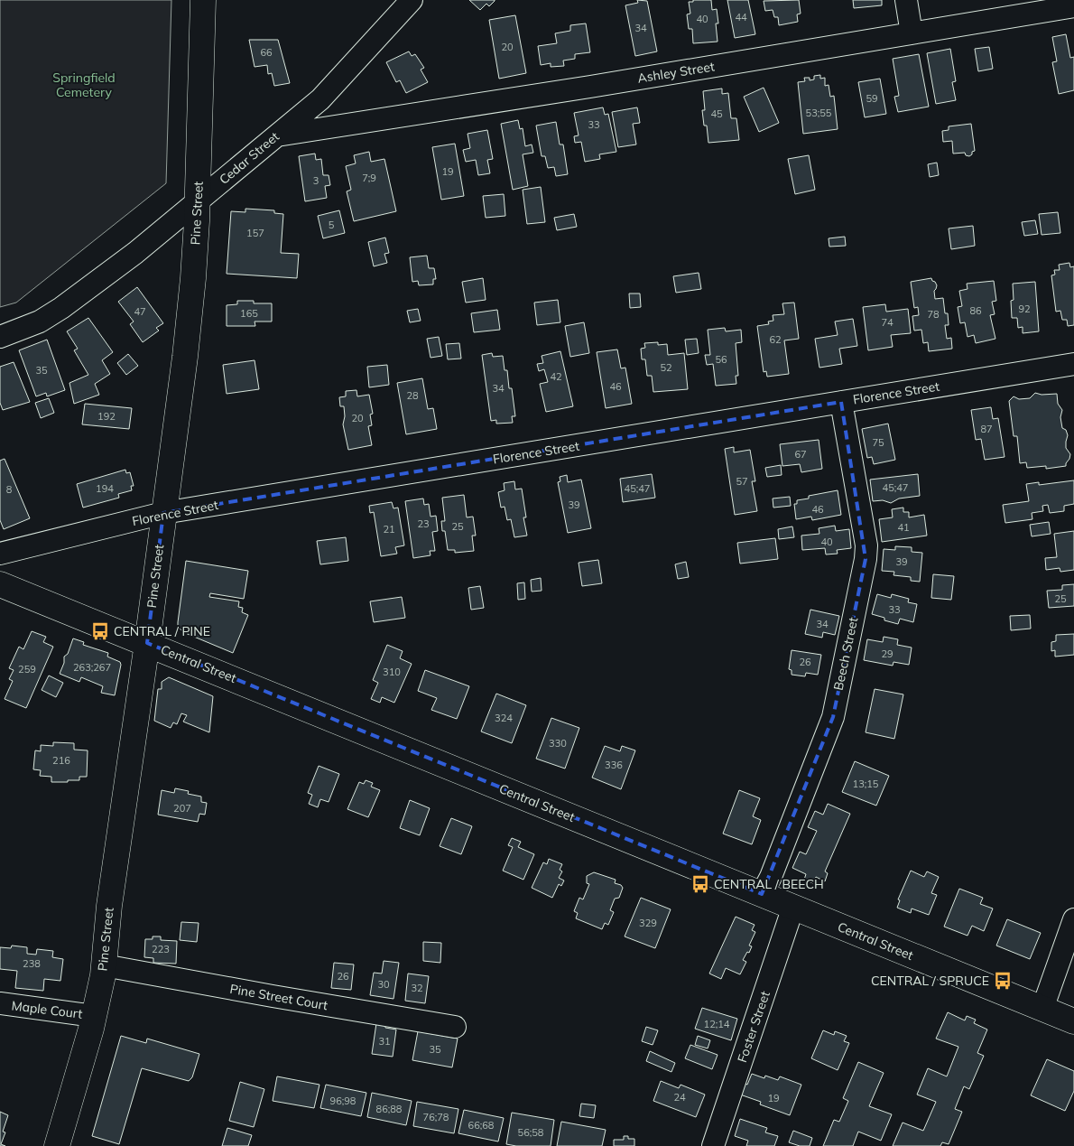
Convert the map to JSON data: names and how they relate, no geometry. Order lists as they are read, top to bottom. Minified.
{"streets":{"main road":["Pine Street","Central Street"],"street":["Ashley Street","Cedar Street","Florence Street","Beech Street","Pine Street Court","Maple Court","Foster Street"]},"crossings":[["Ashley Street","Cedar Street"],["Cedar Street","Pine Street"],["Pine Street","Florence Street"],["Pine Street","Central Street"],["Pine Street","Pine Street Court"],["Pine Street","Maple Court"],["Florence Street","Beech Street"],["Beech Street","Central Street"],["Central Street","Foster Street"]],"parks":["Springfield Cemetery"],"places":{"bus stop":["CENTRAL / PINE","CENTRAL / BEECH","CENTRAL / SPRUCE"]},"house_numbers":["44","40","34","20","66","59","53;55","45","33","19","7;9","3","5","157","92","86","47","165","78","74","62","56","52","35","42","46","34","28","192","20","87","75","67","57","45;47","194","45;47","8","39","46","23","25","41","21","40","39","25","33","34","29","26","263;267","259","310","324","330","216","336","13;15","207","329","223","238","26","30","32","12;14","31","35","24","19","96;98","86;88","76;78","66;68","56;58"]}
